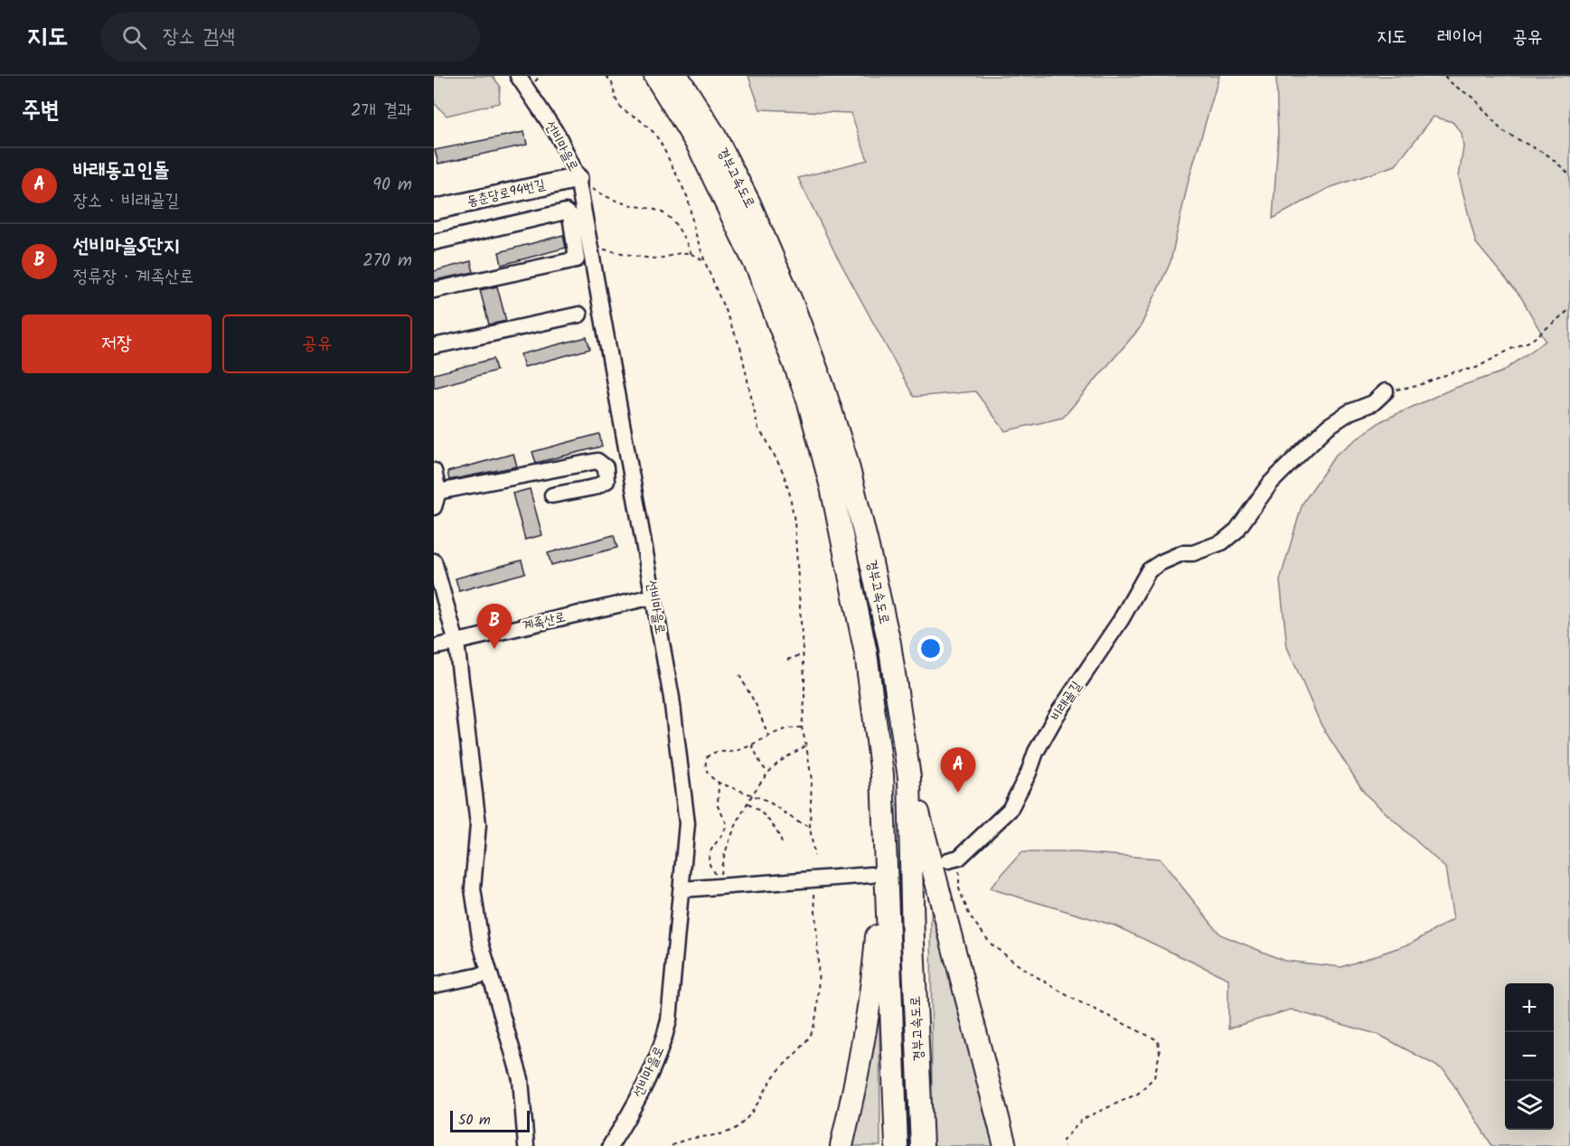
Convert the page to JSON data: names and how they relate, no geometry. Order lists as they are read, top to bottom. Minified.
{"streets":{"highway":["경부고속도로"],"main road":["동춘당로94번길"],"street":["선비마을로","계족산로","비래골길"]},"crossings":[["선비마을로","동춘당로94번길"],["선비마을로","계족산로"]],"scale_bar":"50 m","page":{"header":"지도","search":"장소 검색","nav":["지도","레이어","공유"],"heading":["주변","2개 결과"],"list":[{"mark":"A","name":"바래동고인돌","note":"장소 · 비래골길","value":"90 m"},{"mark":"B","name":"선비마을5단지","note":"정류장 · 계족산로","value":"270 m"}],"buttons":["저장","공유"],"pins":["B","A"],"map_buttons":["+","−"],"scale":"50 m"}}
